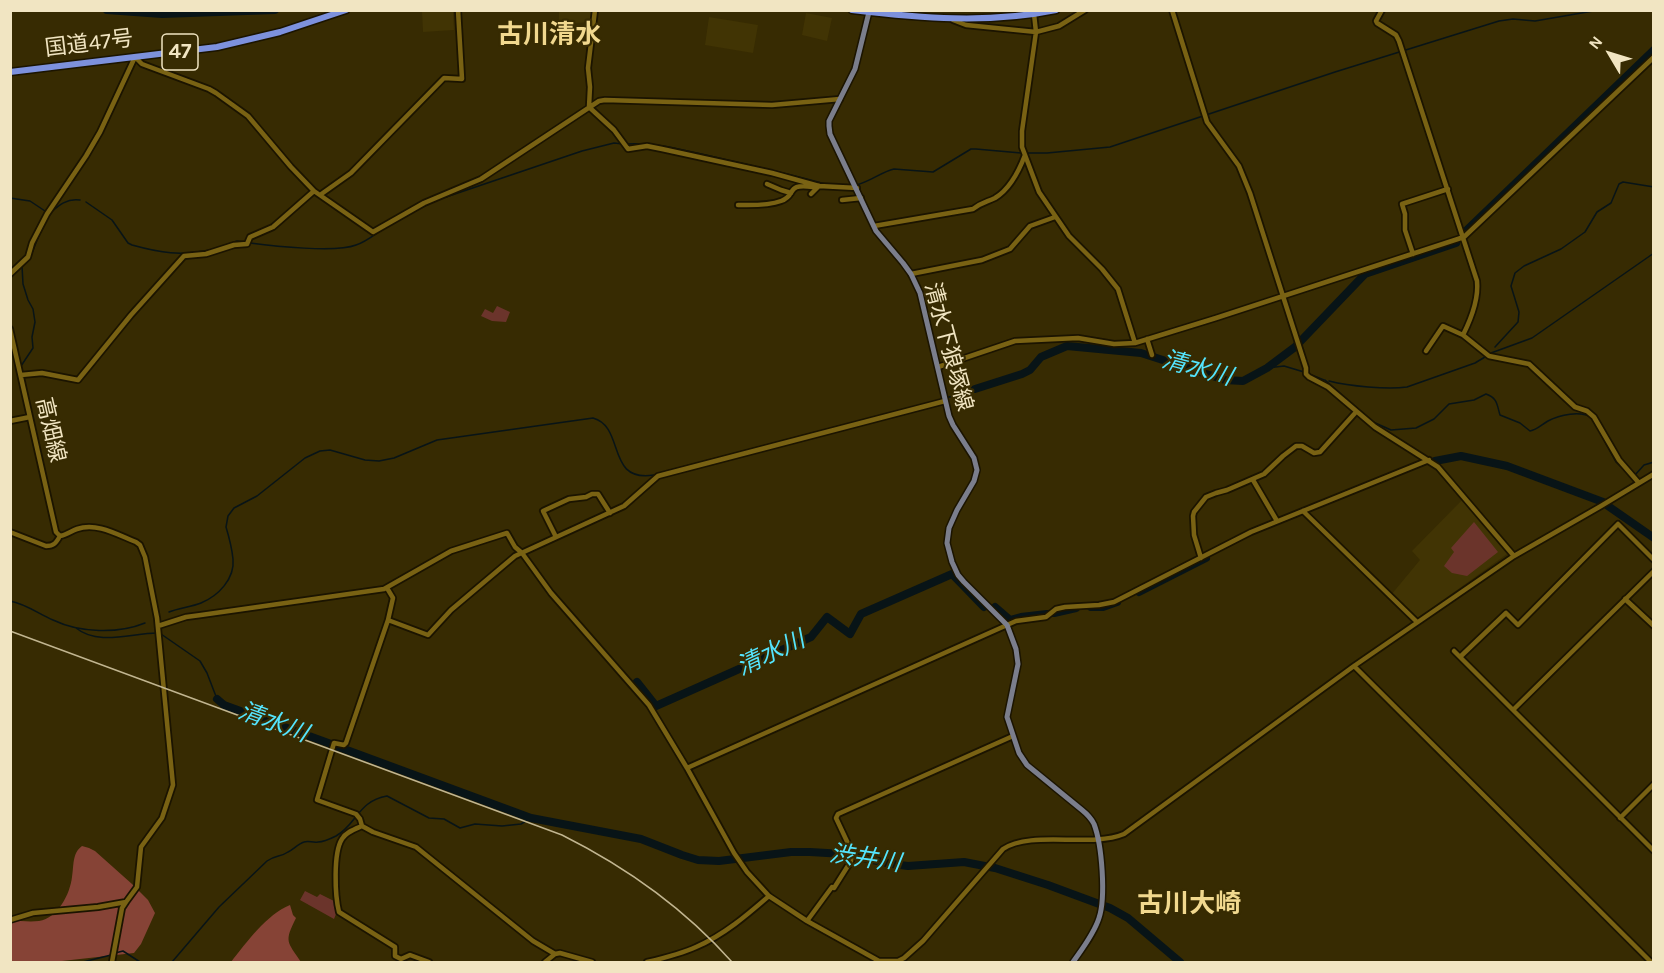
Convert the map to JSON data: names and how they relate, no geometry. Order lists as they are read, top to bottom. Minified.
{"streets":{"highway":["国道47号","47"],"main road":["清水下狼塚線"],"street":["高畑線"]},"districts":["古川清水","古川大崎"],"water":["清水川","渋井川"],"north":"top left"}
